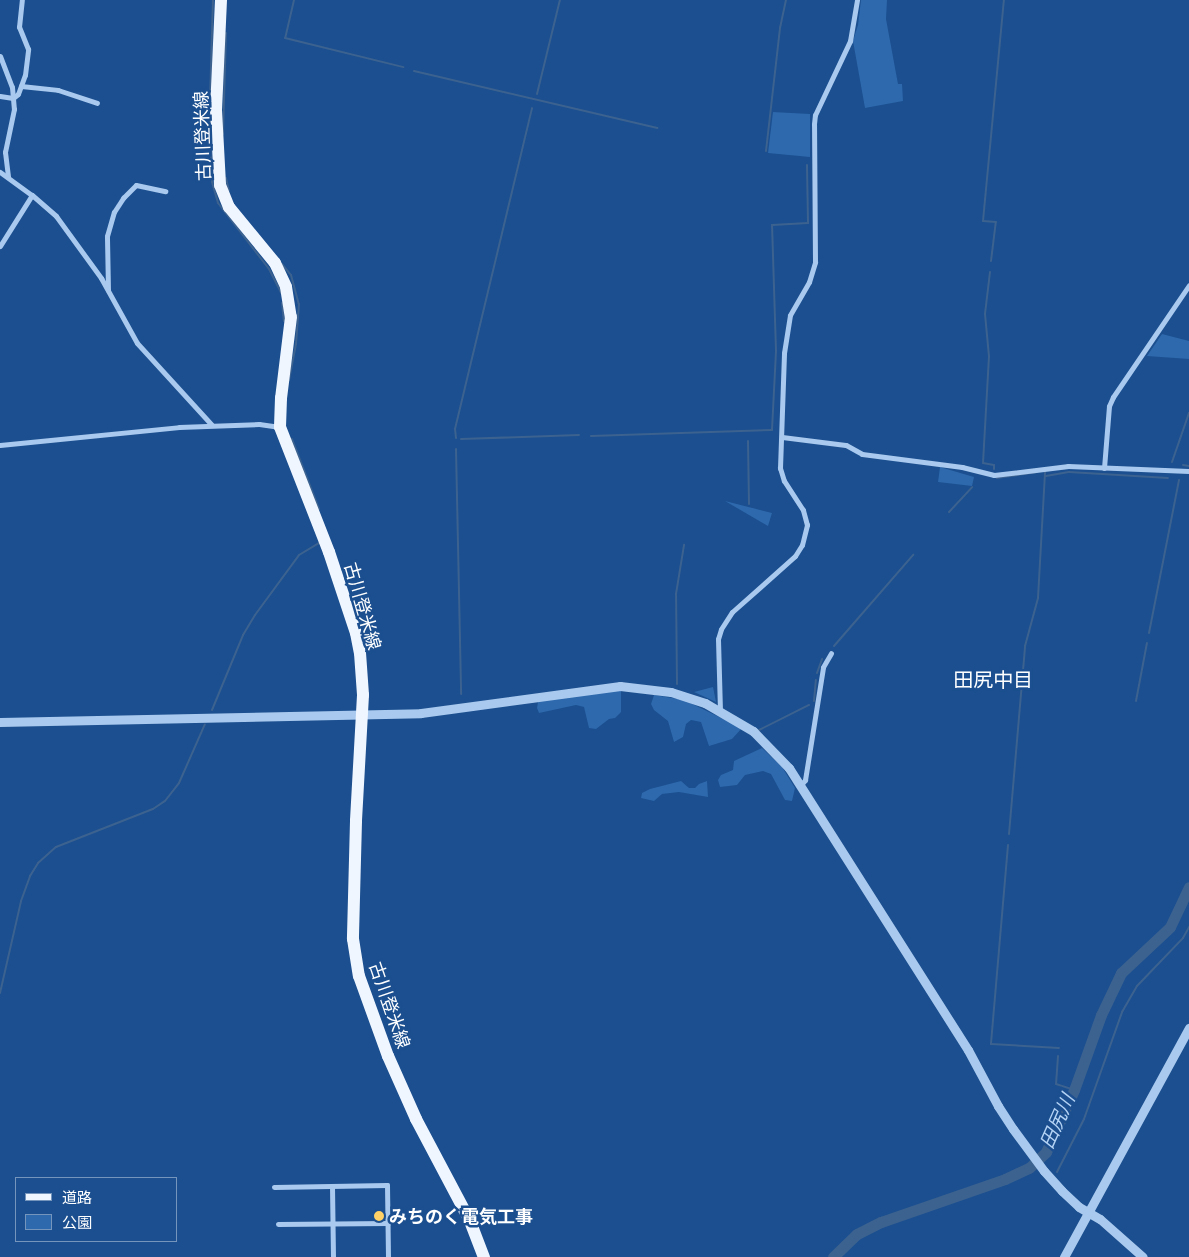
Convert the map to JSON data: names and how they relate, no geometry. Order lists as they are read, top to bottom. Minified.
{"streets":{"main road":["古川登米線"]},"districts":["田尻中目"],"water":["田尻川"],"places":["みちのく電気工事"],"legend":["道路","公園"]}
